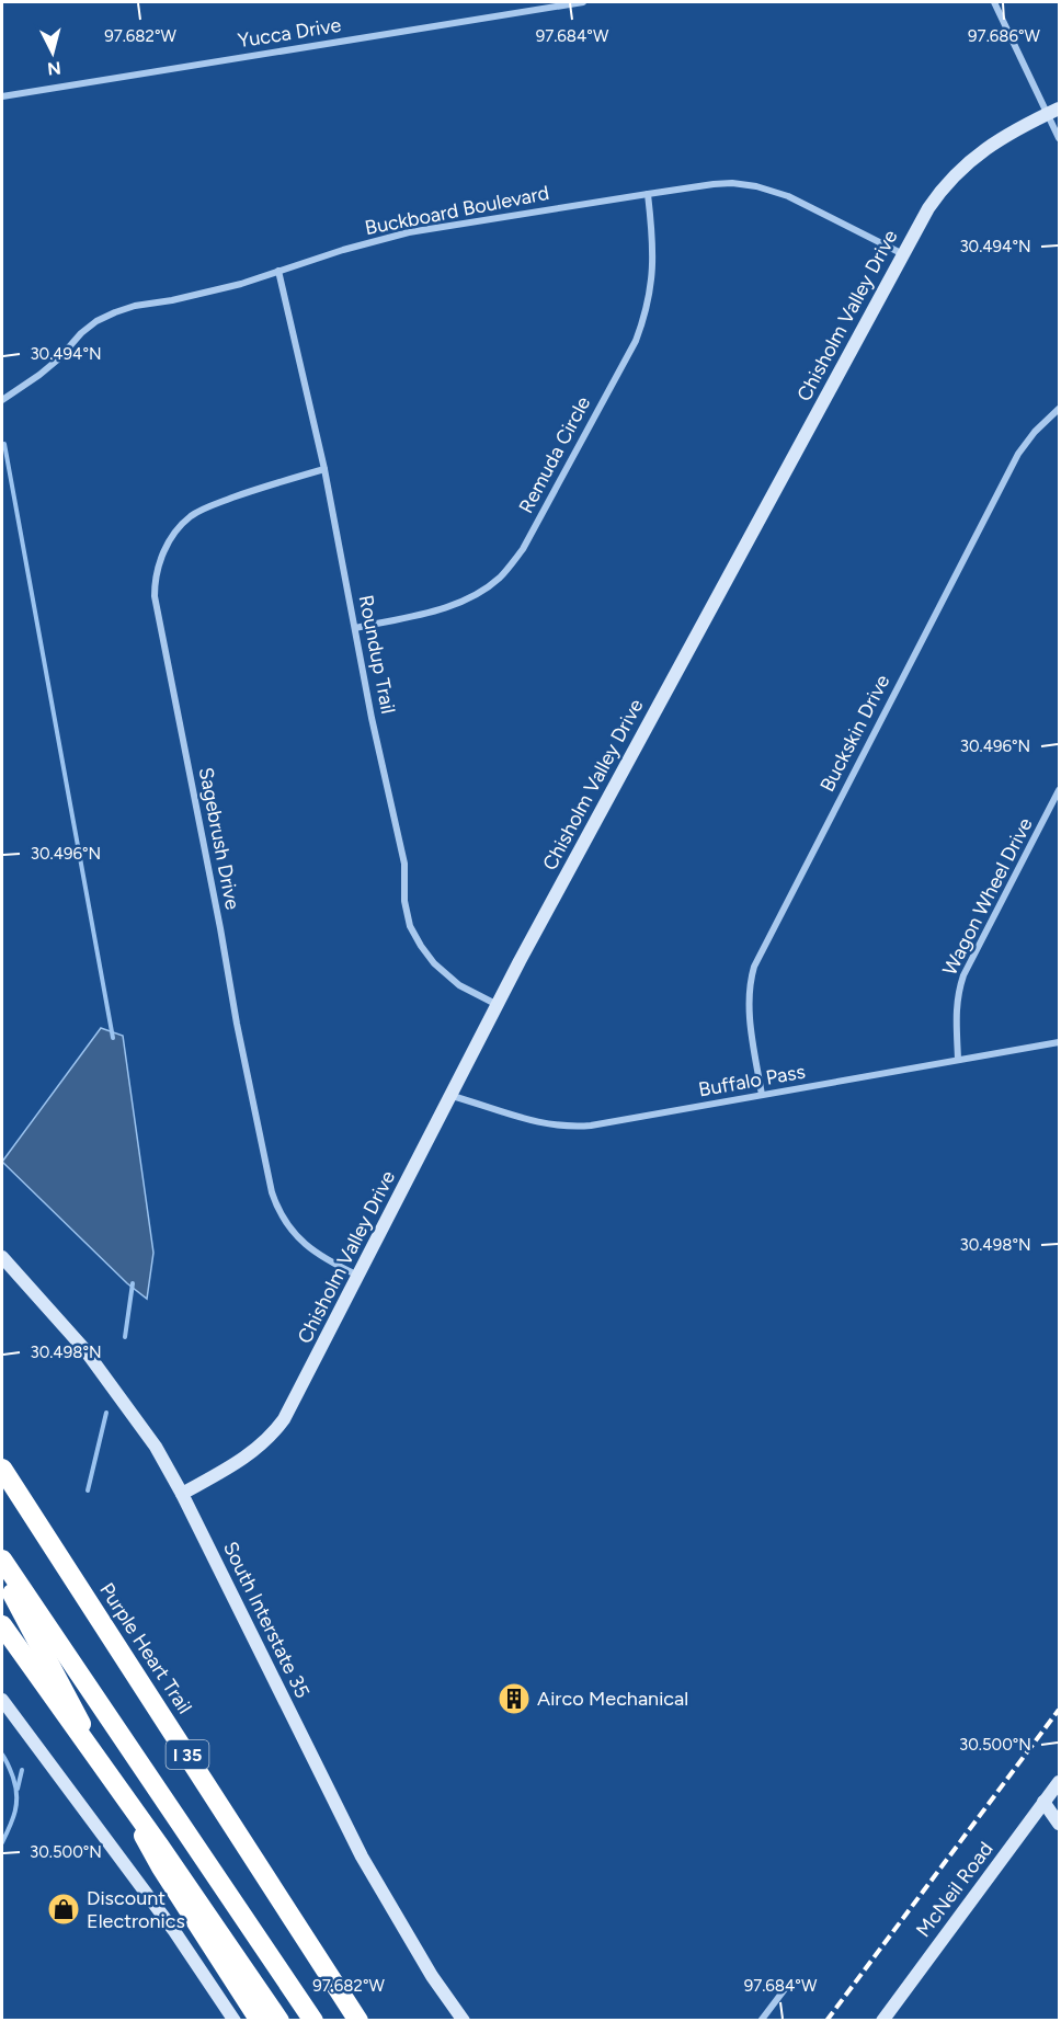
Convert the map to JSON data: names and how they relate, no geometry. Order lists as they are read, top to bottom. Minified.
{"streets":{"highway":["Purple Heart Trail","I 35"],"street":["Yucca Drive","Buckboard Boulevard","Chisholm Valley Drive","Remuda Circle","Roundup Trail","Buckskin Drive","Sagebrush Drive","Wagon Wheel Drive","Buffalo Pass","South Interstate 35","McNeil Road"]},"crossings":[["Buckboard Boulevard","Chisholm Valley Drive"],["Buckboard Boulevard","Remuda Circle"],["Buckboard Boulevard","Roundup Trail"],["Chisholm Valley Drive","Roundup Trail"],["Chisholm Valley Drive","Sagebrush Drive"],["Chisholm Valley Drive","Buffalo Pass"],["Chisholm Valley Drive","South Interstate 35"],["Remuda Circle","Roundup Trail"],["Roundup Trail","Sagebrush Drive"],["Buckskin Drive","Buffalo Pass"],["Wagon Wheel Drive","Buffalo Pass"]],"places":{"building":["Airco Mechanical"],"shop":["Discount Electronics"]},"north":"bottom","coordinates":["97.682°W","97.684°W","97.686°W","30.494°N","30.496°N","30.498°N","30.500°N"]}
